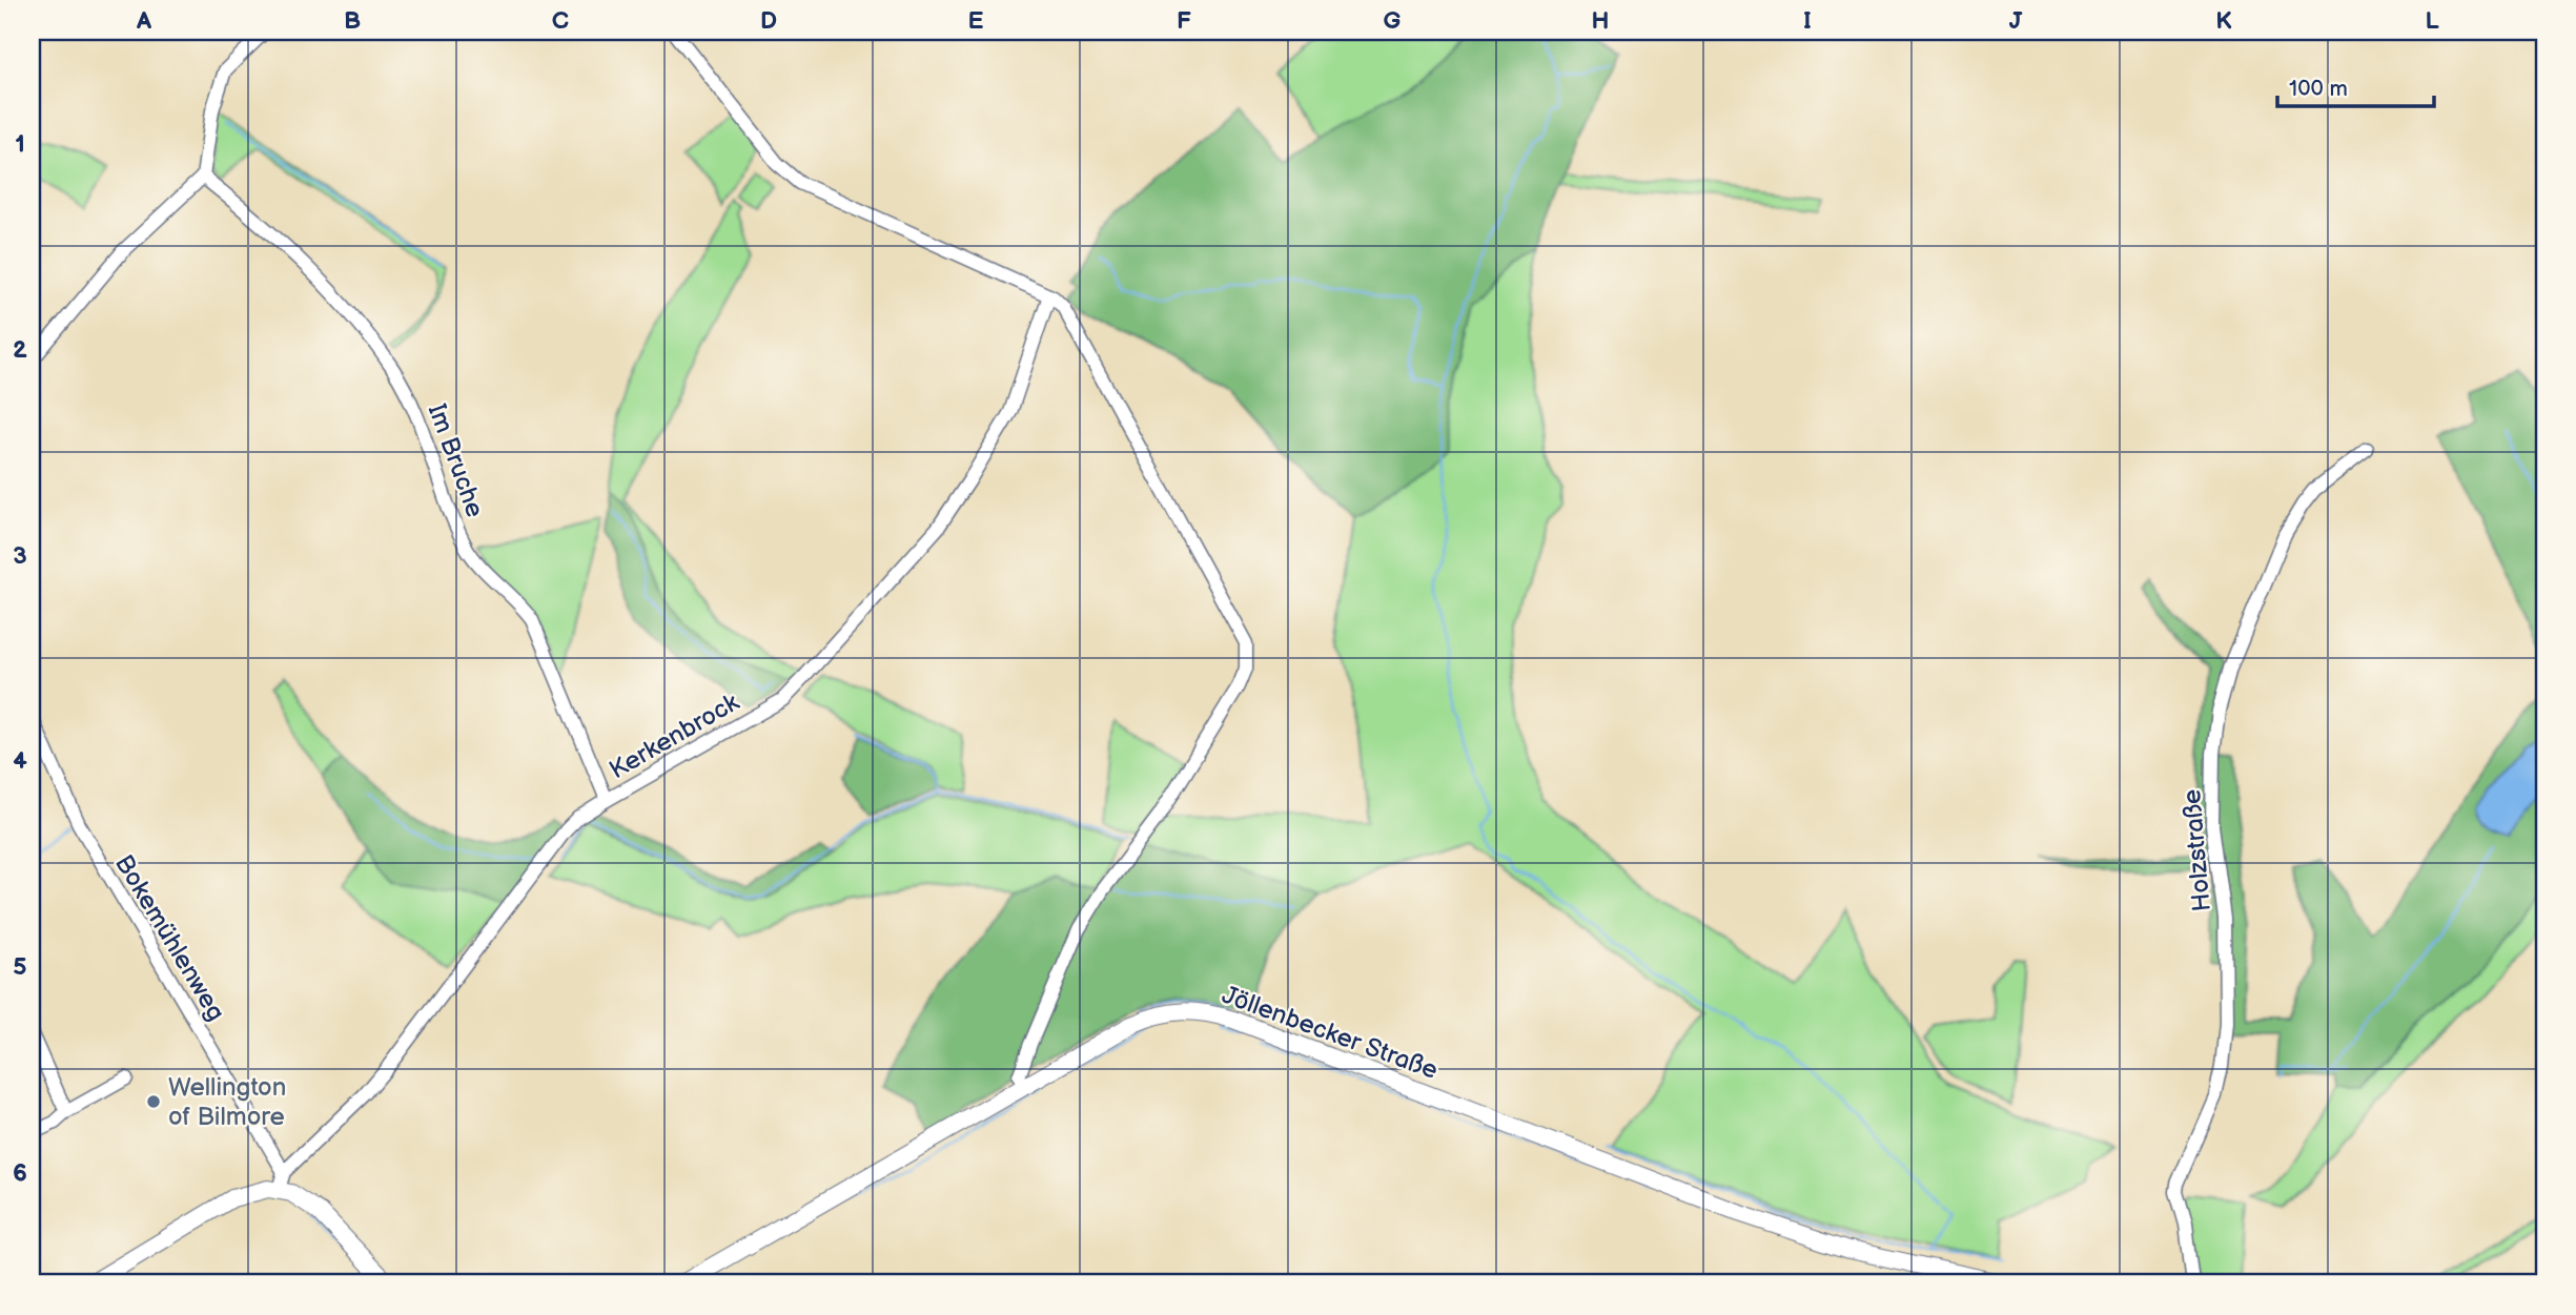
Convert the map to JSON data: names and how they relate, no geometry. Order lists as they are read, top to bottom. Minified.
{"streets":{"street":["Im Bruche","Kerkenbrock","Holzstraße","Bokemühlenweg","Jöllenbecker Straße"]},"crossings":[["Im Bruche","Kerkenbrock"],["Kerkenbrock","Bokemühlenweg"]],"places":["Wellington of Bilmore"],"scale_bar":"100 m","grid":{"columns":["A","B","C","D","E","F","G","H","I","J","K","L"],"rows":["1","2","3","4","5","6"]}}
